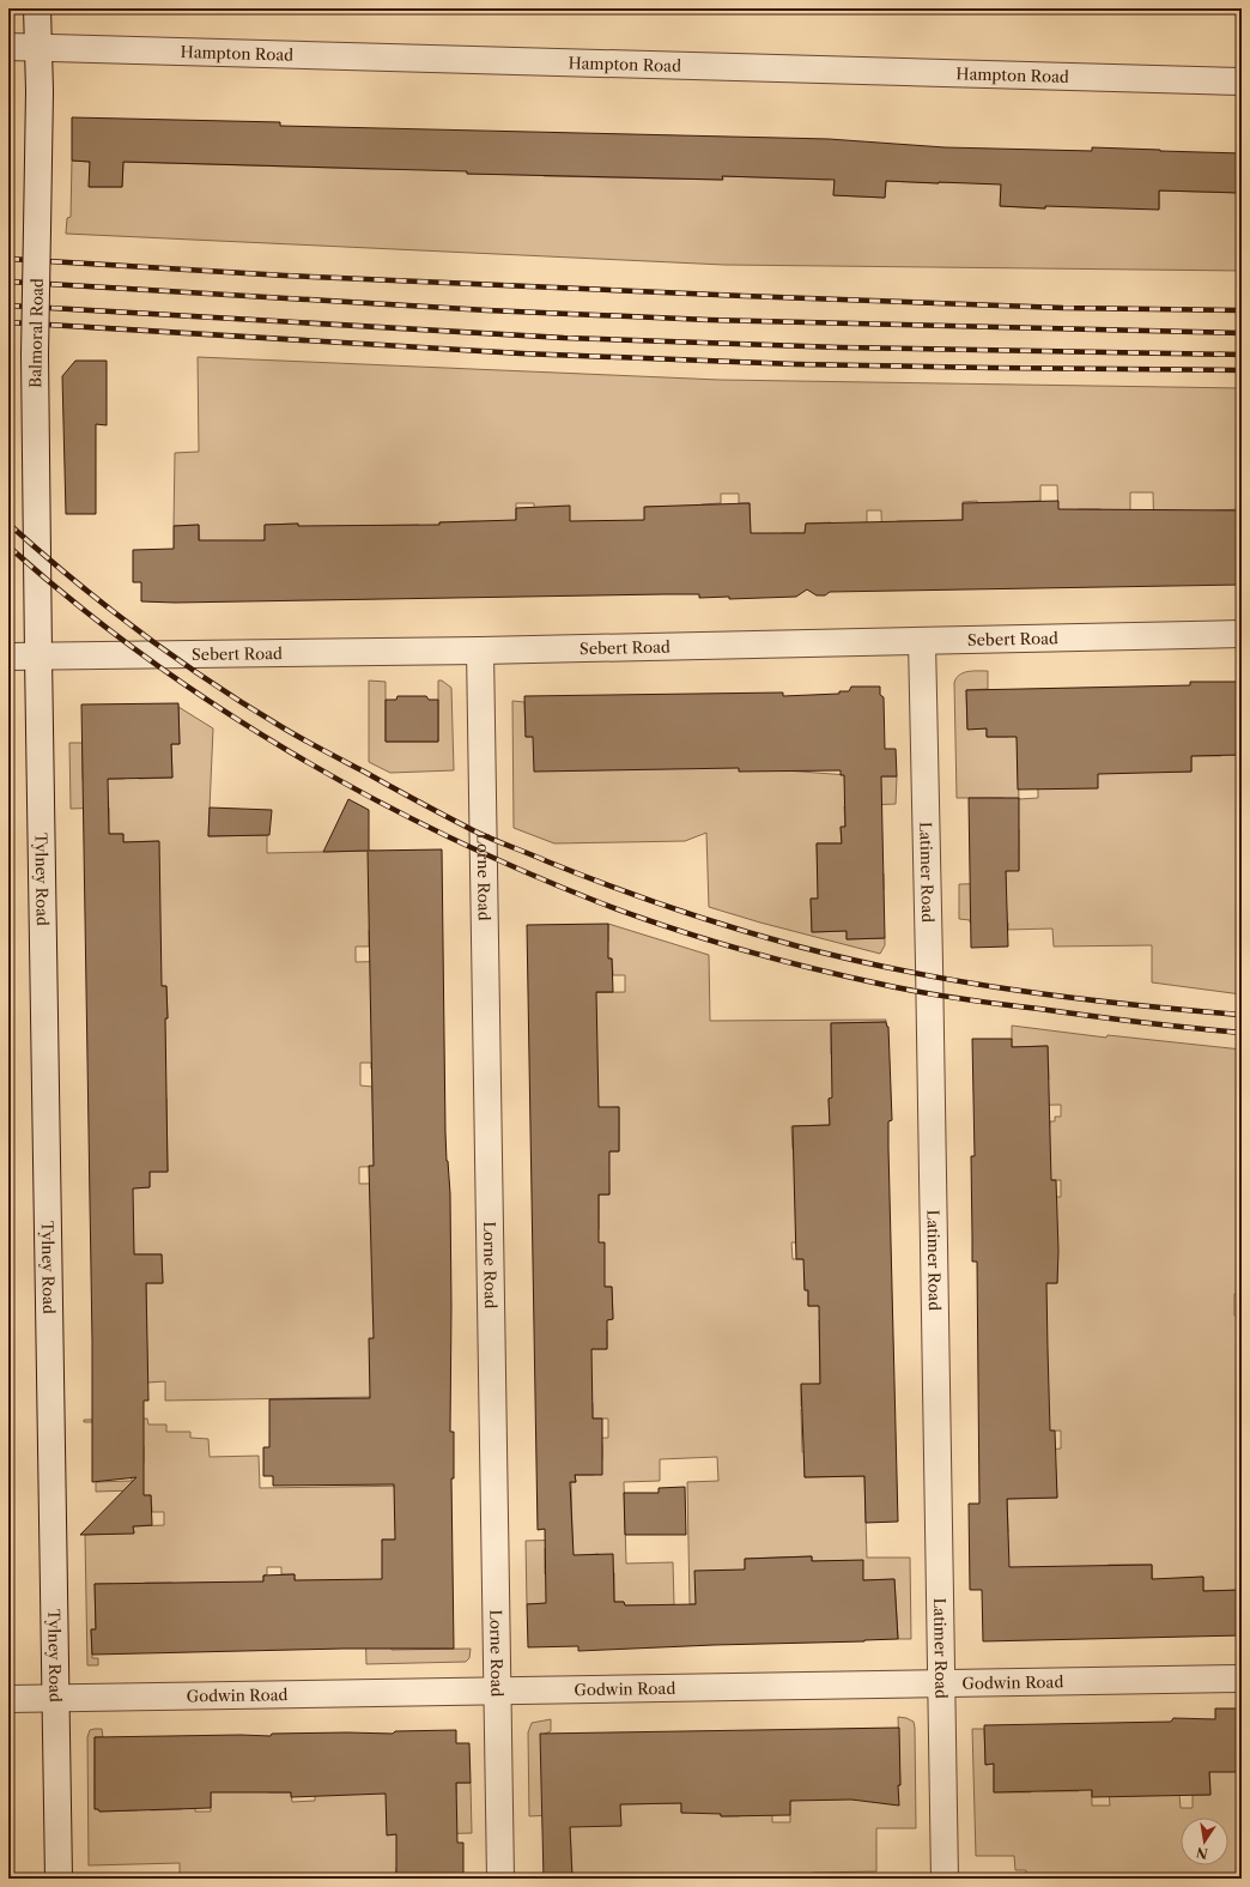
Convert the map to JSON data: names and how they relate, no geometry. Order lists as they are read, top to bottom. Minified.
{"streets":{"street":["Hampton Road","Balmoral Road","Sebert Road","Latimer Road","Lorne Road","Tylney Road","Godwin Road"]},"crossings":[["Hampton Road","Balmoral Road"],["Balmoral Road","Sebert Road"],["Balmoral Road","Tylney Road"],["Sebert Road","Latimer Road"],["Sebert Road","Lorne Road"],["Sebert Road","Tylney Road"],["Latimer Road","Godwin Road"],["Lorne Road","Godwin Road"],["Tylney Road","Godwin Road"]],"north":"bottom"}
